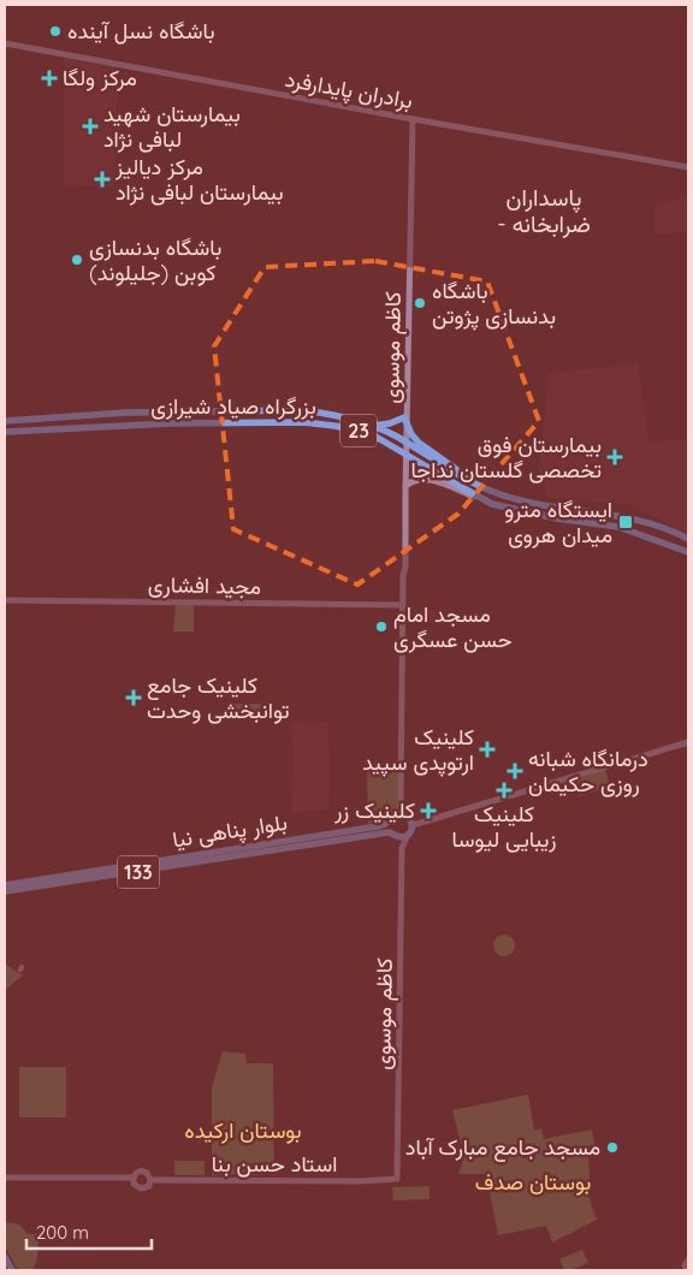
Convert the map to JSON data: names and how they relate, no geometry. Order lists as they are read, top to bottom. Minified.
{"streets":{"highway":["بزرگراه صیاد شیرازی","23"],"main road":["برادران پایدارفرد","کاظم موسوی","مجید افشاری","بلوار پناهی نیا","133","استاد حسن بنا"]},"crossings":[["برادران پایدارفرد","کاظم موسوی"],["کاظم موسوی","مجید افشاری"],["کاظم موسوی","بلوار پناهی نیا"],["کاظم موسوی","استاد حسن بنا"]],"districts":["پاسداران - ضرابخانه"],"parks":["بوستان ارکیده","بوستان صدف"],"places":{"other":["باشگاه نسل آینده","باشگاه بدنسازی کوبن (جلیلوند)","باشگاه بدنسازی پژوتن","مسجد امام حسن عسگری","مسجد جامع مبارک آباد"],"health":["مرکز ولگا","بیمارستان شهید لبافی نژاد","مرکز دیالیز بیمارستان لبافی نژاد","بیمارستان فوق تخصصی گلستان نداجا","کلینیک جامع توانبخشی وحدت","کلینیک ارتوپدی سپید","درمانگاه شبانه روزی حکیمان","کلینیک زیبایی لیوسا","کلینیک زر"],"transit":["ایستگاه مترو میدان هروی"]},"scale_bar":"200 m"}
